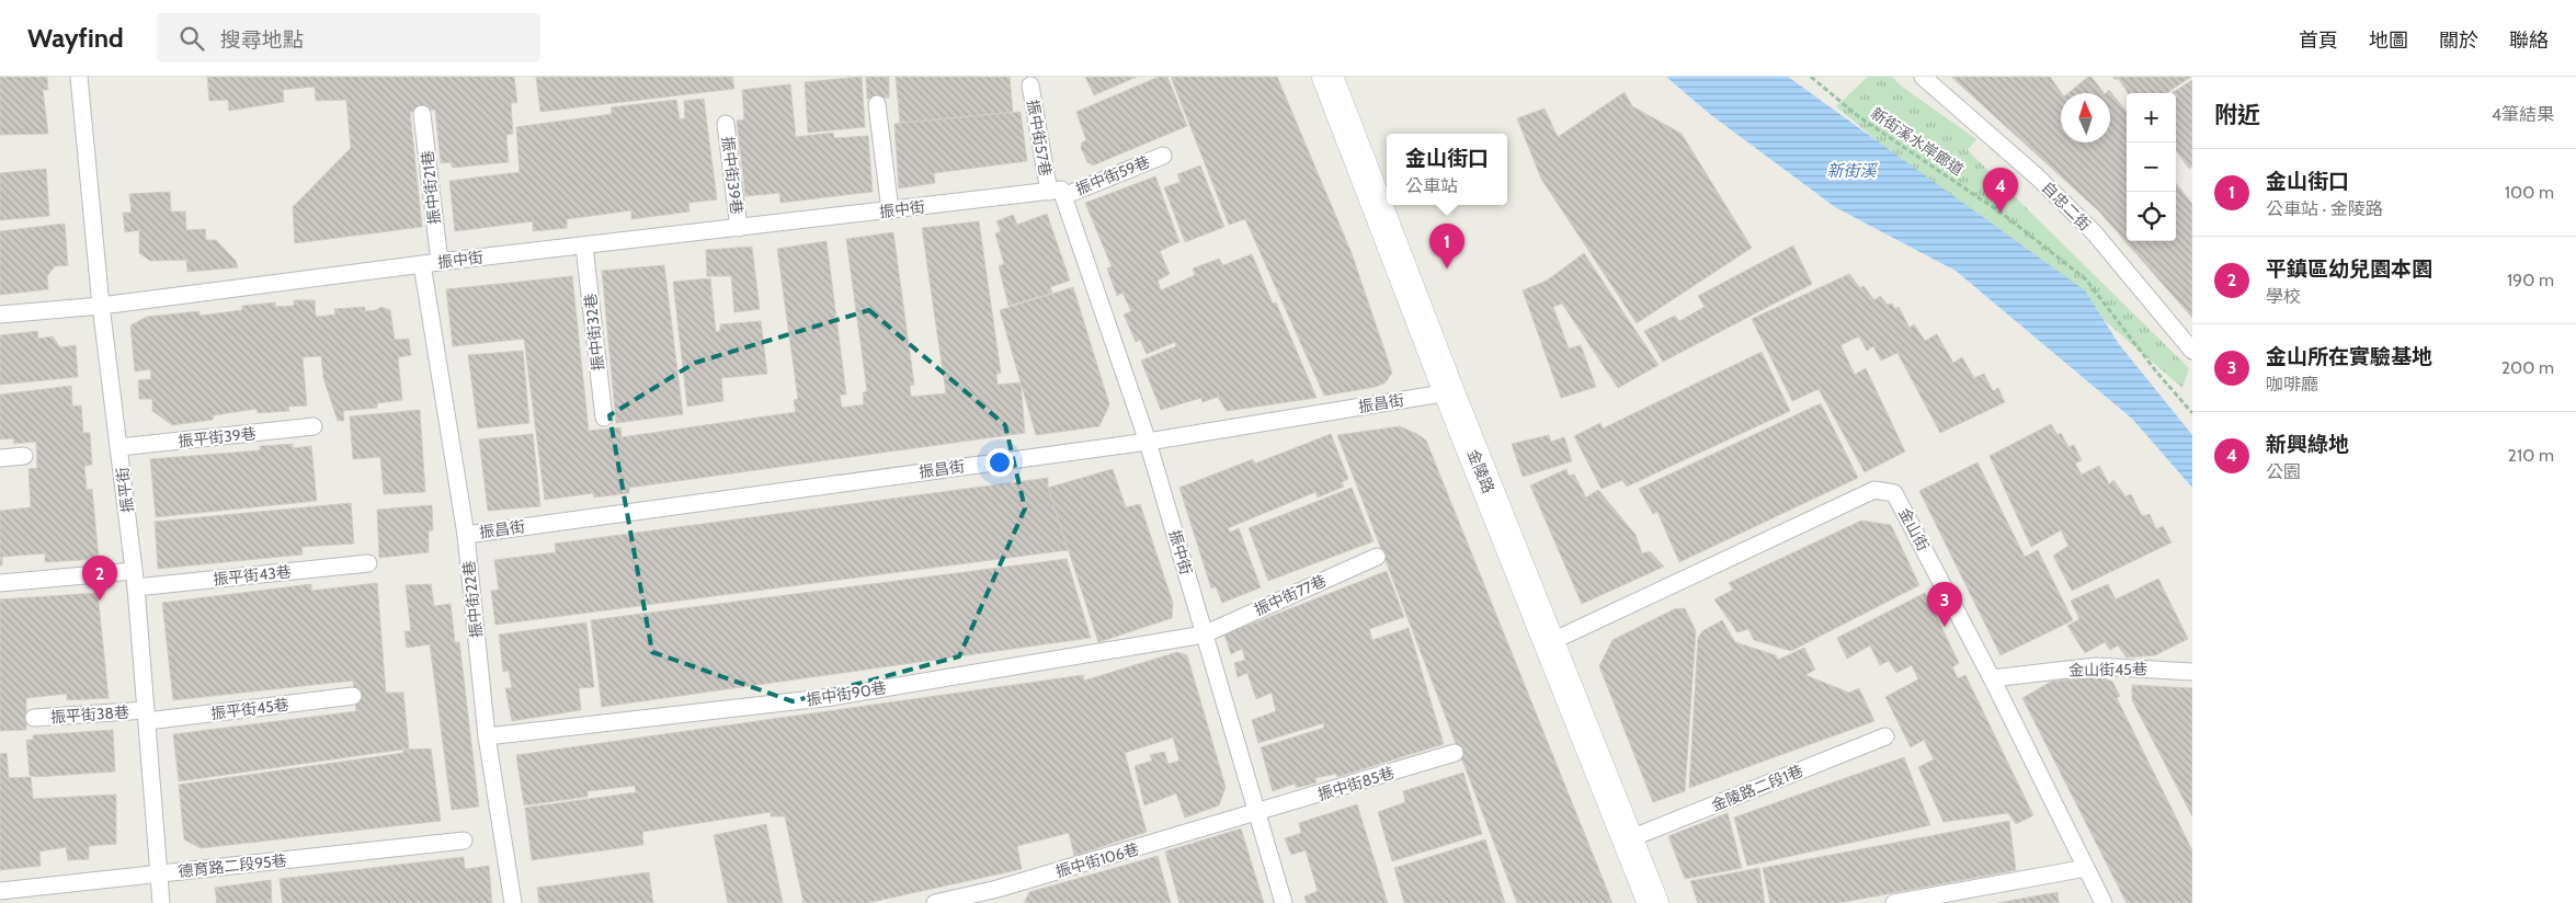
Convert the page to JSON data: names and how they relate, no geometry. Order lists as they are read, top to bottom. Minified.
{"streets":{"main road":["金陵路"],"lane":["振中街57巷","振中街39巷","振中街59巷","振中街21巷","自忠二街","振中街","振中街32巷","振昌街","振平街39巷","振平街","金山街","振平街43巷","振中街77巷","振中街22巷","金山街45巷","振中街90巷","振平街45巷","振平街38巷","振中街85巷","金陵路二段1巷","振中街106巷","德育路二段95巷"],"path":["新街溪水岸廊道"]},"crossings":[["振中街57巷","振中街59巷"],["振中街57巷","振中街"],["振中街39巷","振中街"],["振中街59巷","振中街"],["振中街21巷","振中街"],["振中街21巷","振中街22巷"],["振中街","振中街32巷"],["振中街","振昌街"],["振中街","振平街"],["振中街","振中街77巷"],["振中街","振中街22巷"],["振中街","振中街90巷"],["振中街","振中街85巷"],["振中街","振中街106巷"],["振昌街","金陵路"],["振昌街","振中街22巷"],["振平街39巷","振平街"],["金陵路","金山街"],["金陵路","金陵路二段1巷"],["振平街","振平街43巷"],["振平街","振平街45巷"],["振平街","振平街38巷"],["振平街","德育路二段95巷"],["金山街","金山街45巷"],["振中街77巷","振中街90巷"],["振中街22巷","振中街90巷"],["振平街45巷","振平街38巷"],["振中街85巷","振中街106巷"]],"water":["新街溪"],"north":"top","page":{"header":"Wayfind","search":"搜尋地點","nav":["首頁","地圖","關於","聯絡"],"heading":["附近","4筆結果"],"map_buttons":["+","−"],"popup":["金山街口","公車站"],"list":[{"mark":"1","name":"金山街口","note":"公車站 · 金陵路","value":"100 m"},{"mark":"2","name":"平鎮區幼兒園本園","note":"學校","value":"190 m"},{"mark":"3","name":"金山所在實驗基地","note":"咖啡廳","value":"200 m"},{"mark":"4","name":"新興綠地","note":"公園","value":"210 m"}],"pins":["4","1","2","3"]}}
